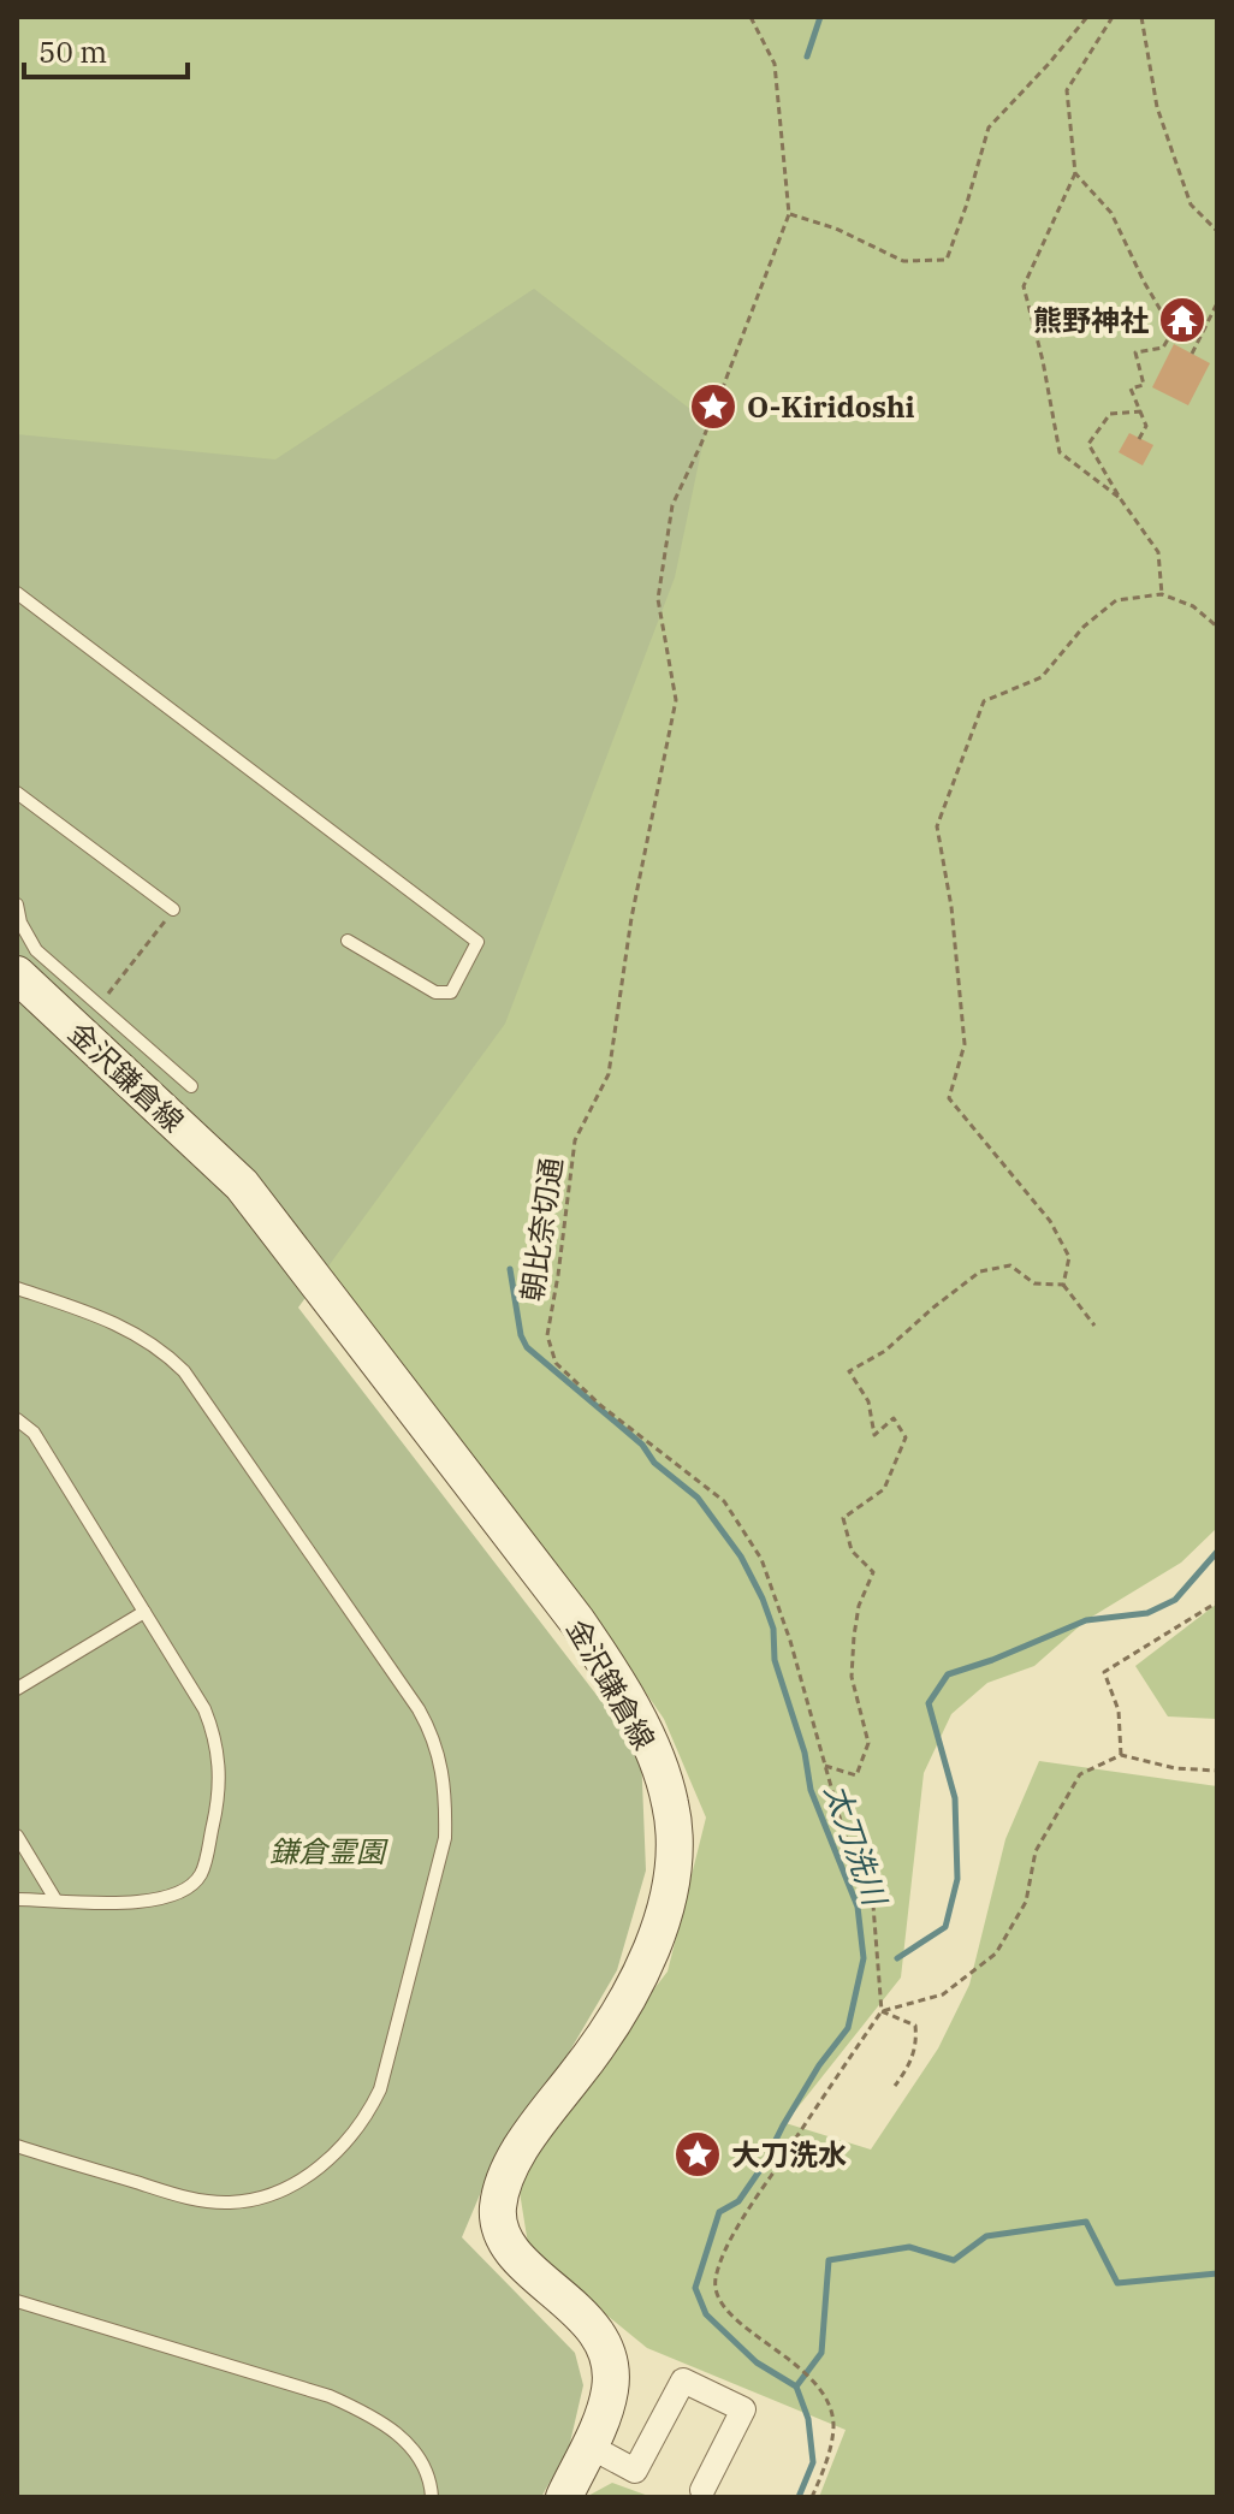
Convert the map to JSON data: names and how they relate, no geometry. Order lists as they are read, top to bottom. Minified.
{"streets":{"main road":["金沢鎌倉線"],"path":["朝比奈切通"]},"water":["太刀洗川"],"parks":["鎌倉霊園"],"places":{"temple":["熊野神社"],"place":["O-Kiridoshi","大刀洗水"]},"scale_bar":"50 m"}
